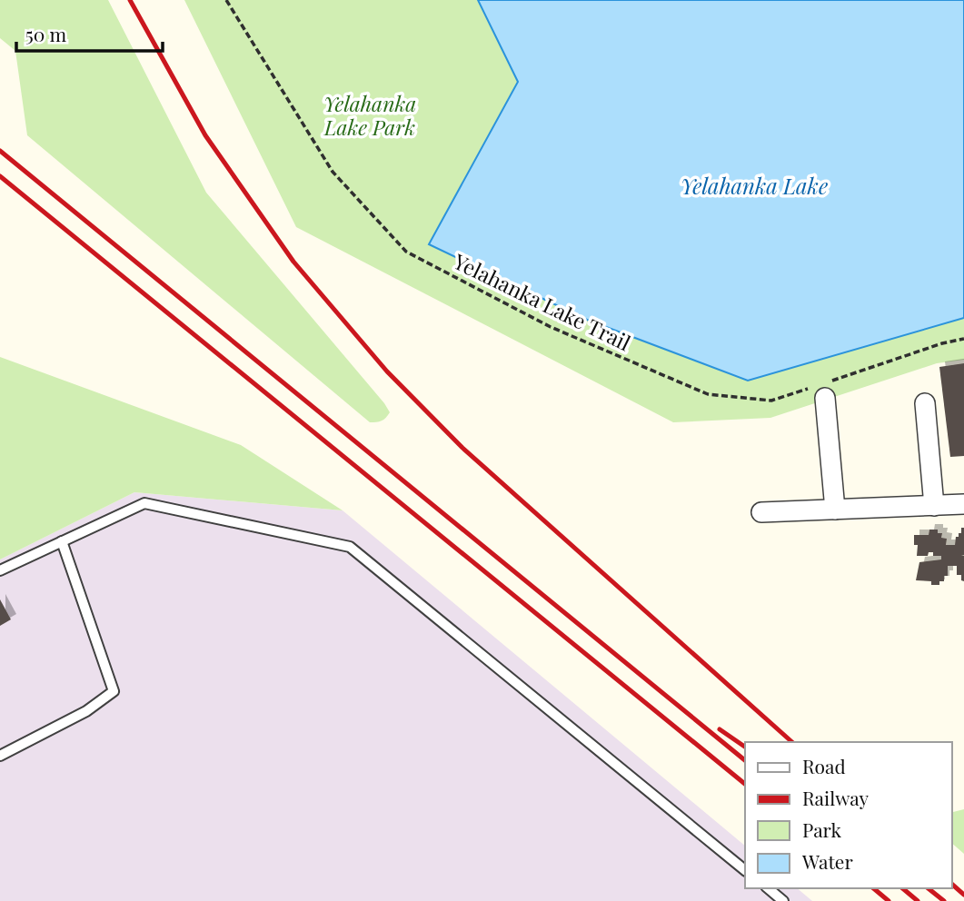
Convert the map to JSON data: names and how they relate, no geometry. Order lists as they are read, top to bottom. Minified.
{"streets":{"path":["Yelahanka Lake Trail"]},"water":["Yelahanka Lake"],"parks":["Yelahanka Lake Park"],"legend":["Road","Railway","Park","Water"],"scale_bar":"50 m"}
